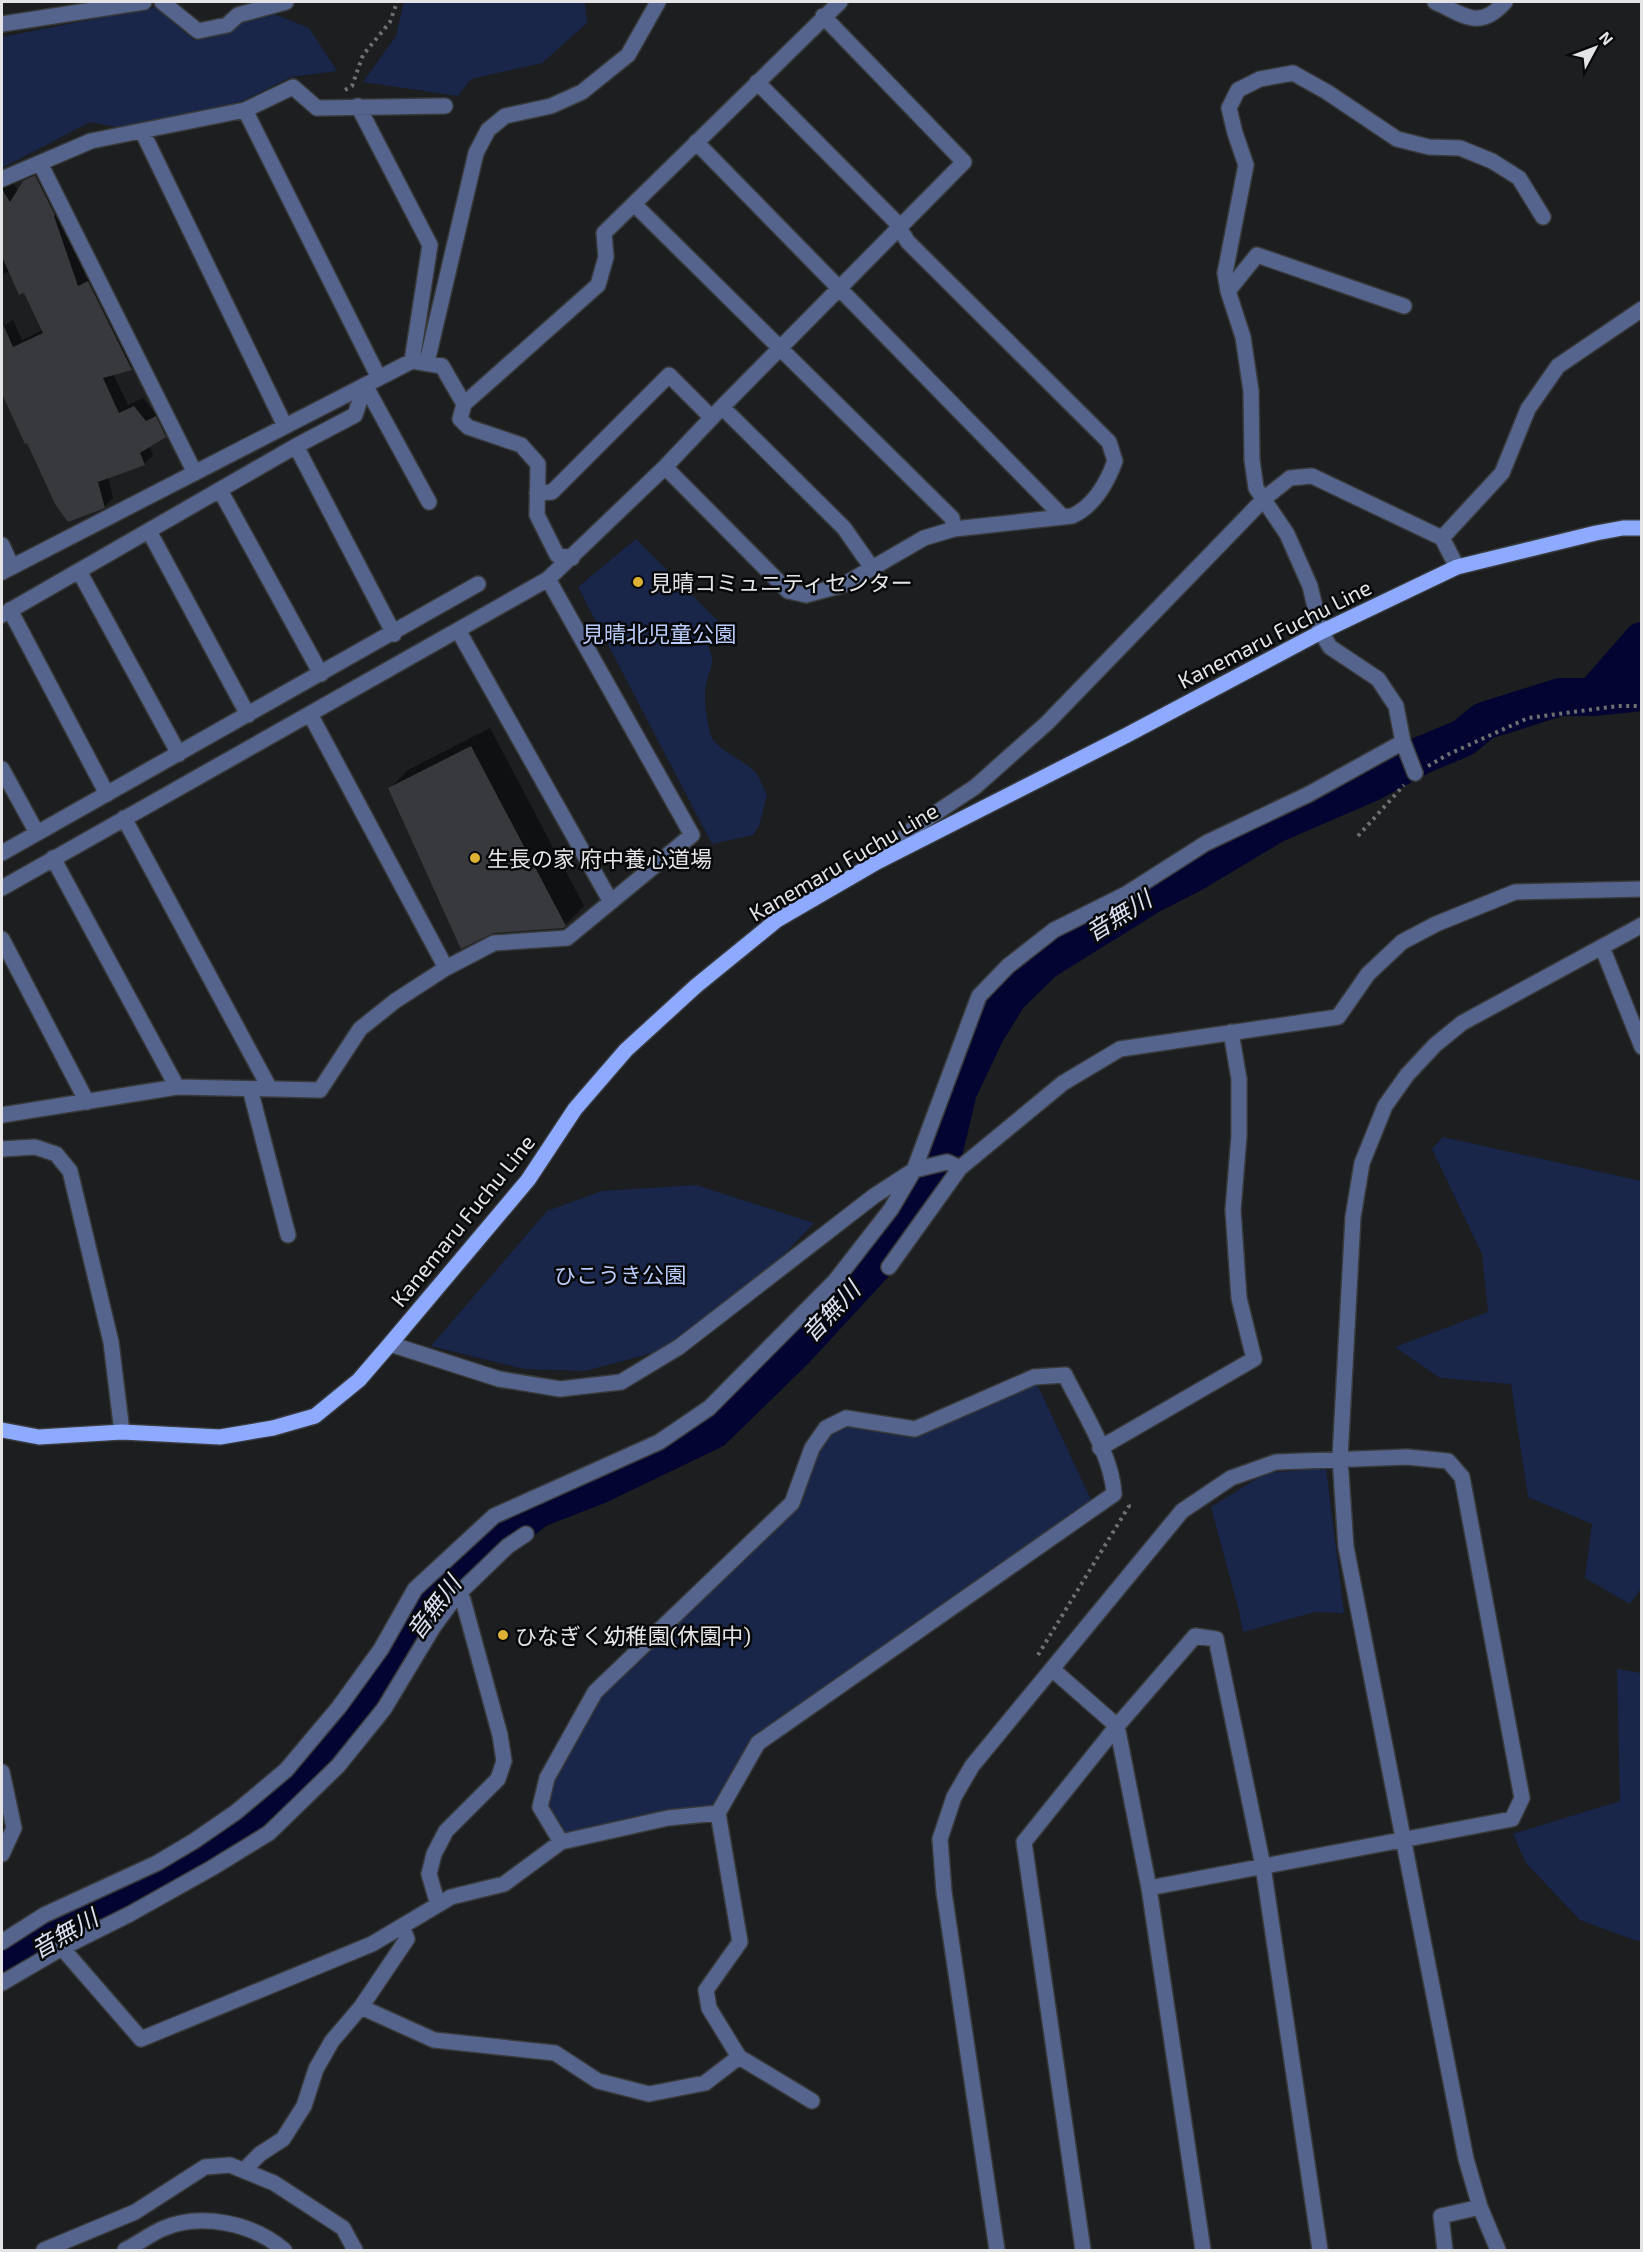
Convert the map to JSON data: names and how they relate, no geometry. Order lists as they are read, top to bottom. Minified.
{"streets":{"main road":["Kanemaru Fuchu Line"]},"water":["音無川"],"parks":["見晴北児童公園","ひこうき公園"],"places":["見晴コミュニティセンター","生長の家 府中養心道場","ひなぎく幼稚園(休園中)"],"north":"top right"}
